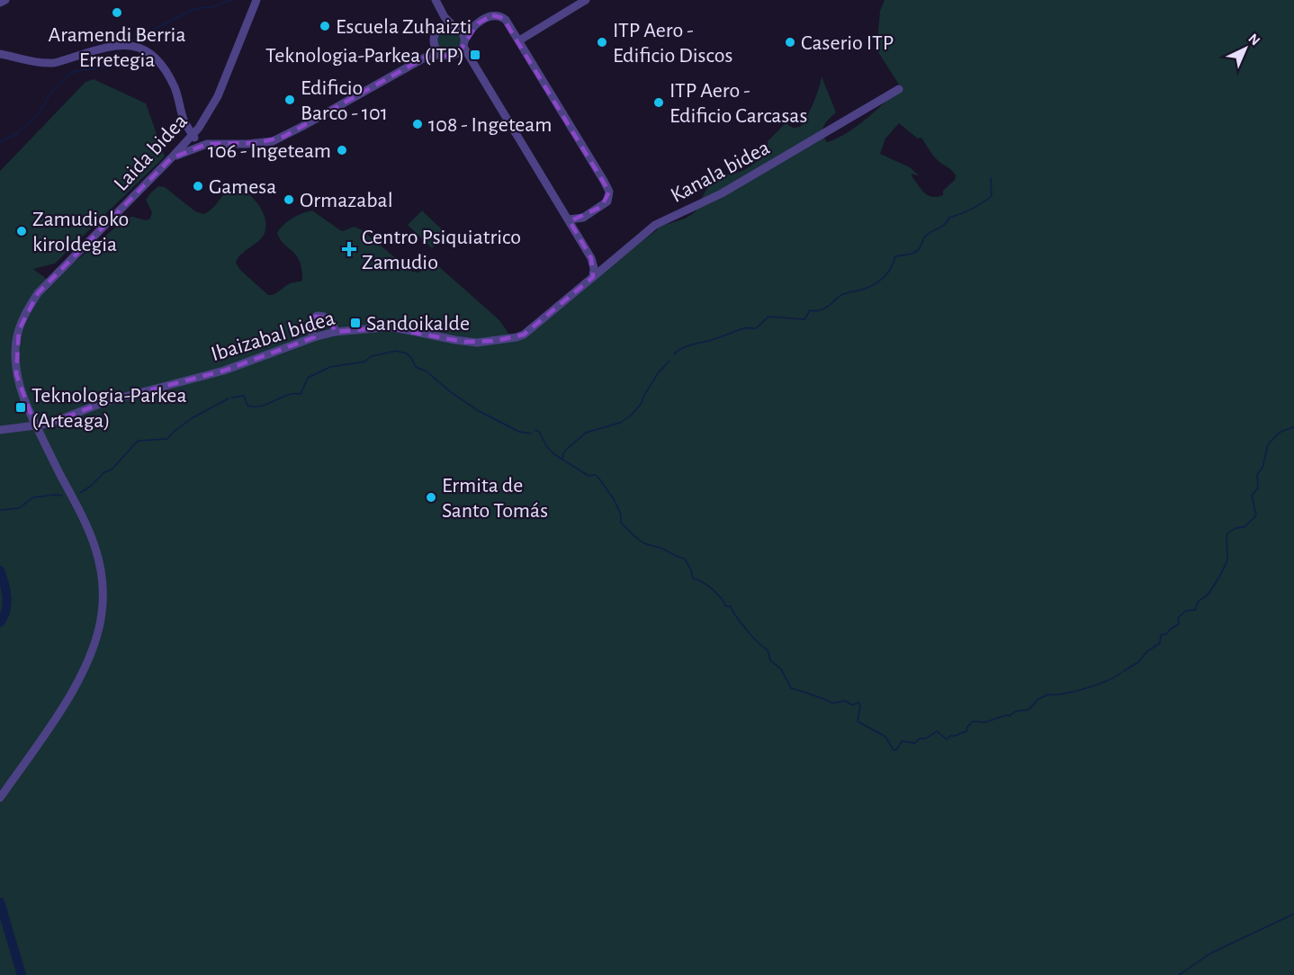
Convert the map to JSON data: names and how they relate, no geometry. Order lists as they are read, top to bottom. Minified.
{"streets":{"street":["Laida bidea","Kanala bidea","Ibaizabal bidea"]},"crossings":[["Laida bidea","Ibaizabal bidea"],["Kanala bidea","Ibaizabal bidea"]],"places":{"other":["Aramendi Berria Erretegia","Escuela Zuhaizti","ITP Aero - Edificio Discos","Caserio ITP","Edificio Barco - 101","ITP Aero - Edificio Carcasas","108 - Ingeteam","106 - Ingeteam","Gamesa","Ormazabal","Zamudioko kiroldegia","Ermita de Santo Tomás"],"transit":["Teknologia-Parkea (ITP)","Sandoikalde","Teknologia-Parkea (Arteaga)"],"health":["Centro Psiquiatrico Zamudio"]},"north":"top right"}
